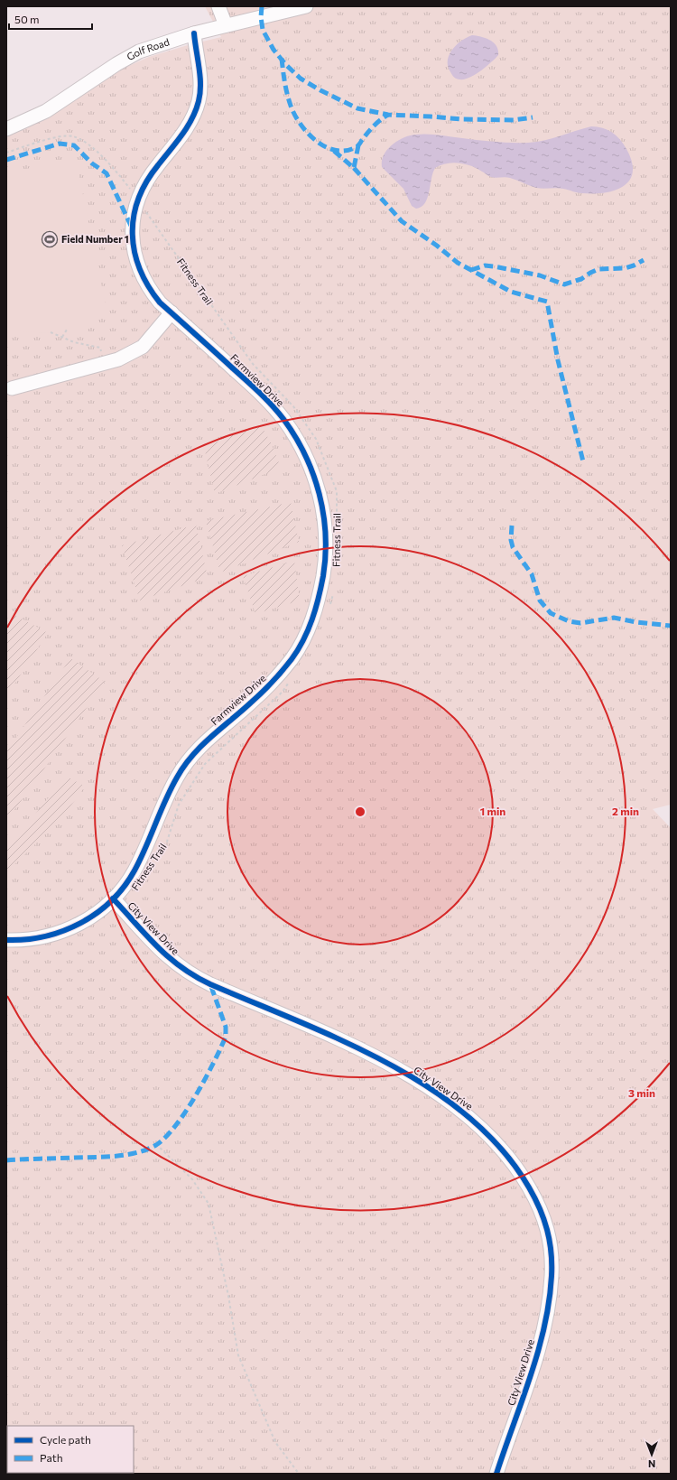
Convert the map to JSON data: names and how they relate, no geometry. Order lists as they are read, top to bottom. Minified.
{"streets":{"street":["Golf Road","Farmview Drive","City View Drive"],"cycle path":["Fitness Trail"]},"crossings":[["Golf Road","Farmview Drive"],["Fitness Trail","Farmview Drive"],["Farmview Drive","City View Drive"]],"places":{"sports":["Field Number 1"]},"legend":["Cycle path","Path"],"scale_bar":"50 m","north":"bottom","rings":["1 min","2 min","3 min"]}
